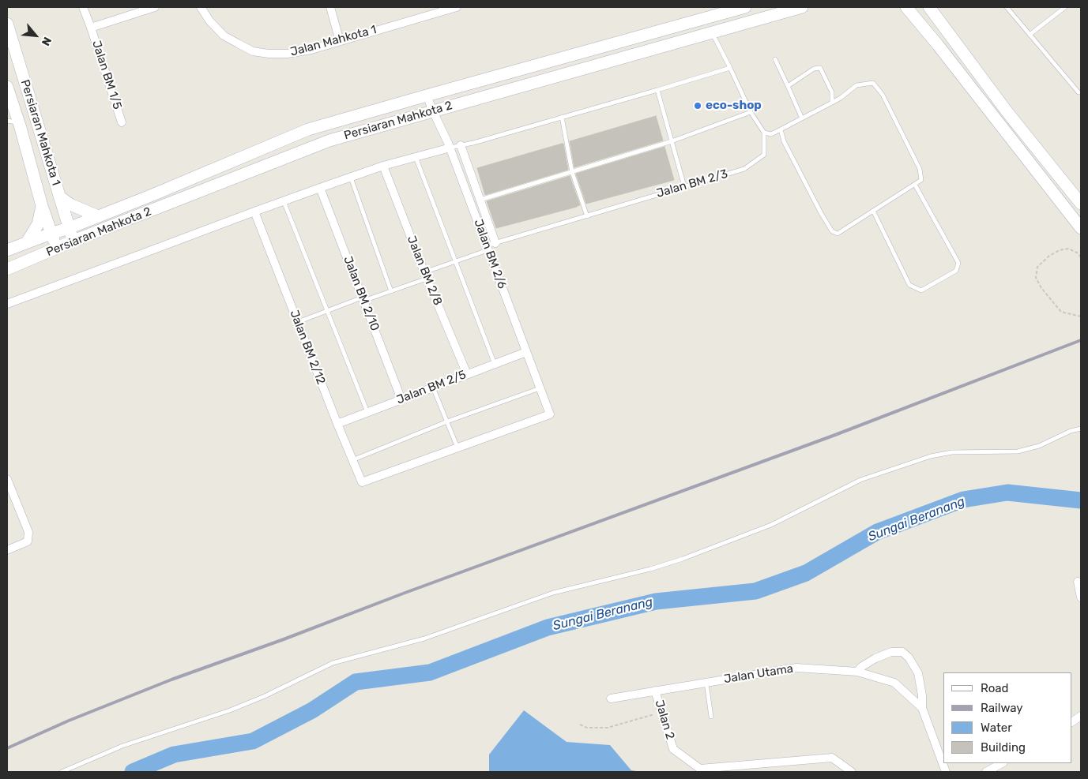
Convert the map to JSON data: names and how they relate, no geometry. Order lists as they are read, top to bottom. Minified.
{"streets":{"main road":["Persiaran Mahkota 2","Persiaran Mahkota 1"],"street":["Jalan Mahkota 1","Jalan BM 1/5","Jalan BM 2/6","Jalan BM 2/8","Jalan BM 2/10","Jalan BM 2/12","Jalan BM 2/5","Jalan Utama","Jalan 2"],"lane":["Jalan BM 2/3"]},"crossings":[["Persiaran Mahkota 2","Persiaran Mahkota 1"],["Persiaran Mahkota 2","Jalan BM 2/6"],["Jalan BM 2/3","Jalan BM 2/6"],["Jalan BM 2/3","Jalan BM 2/8"],["Jalan BM 2/3","Jalan BM 2/10"],["Jalan BM 2/3","Jalan BM 2/12"],["Jalan BM 2/6","Jalan BM 2/12"],["Jalan BM 2/6","Jalan BM 2/5"],["Jalan BM 2/8","Jalan BM 2/5"],["Jalan BM 2/10","Jalan BM 2/5"],["Jalan BM 2/12","Jalan BM 2/5"],["Jalan Utama","Jalan 2"]],"water":["Sungai Beranang"],"places":["eco-shop"],"legend":["Road","Railway","Water","Building"],"north":"bottom right"}
